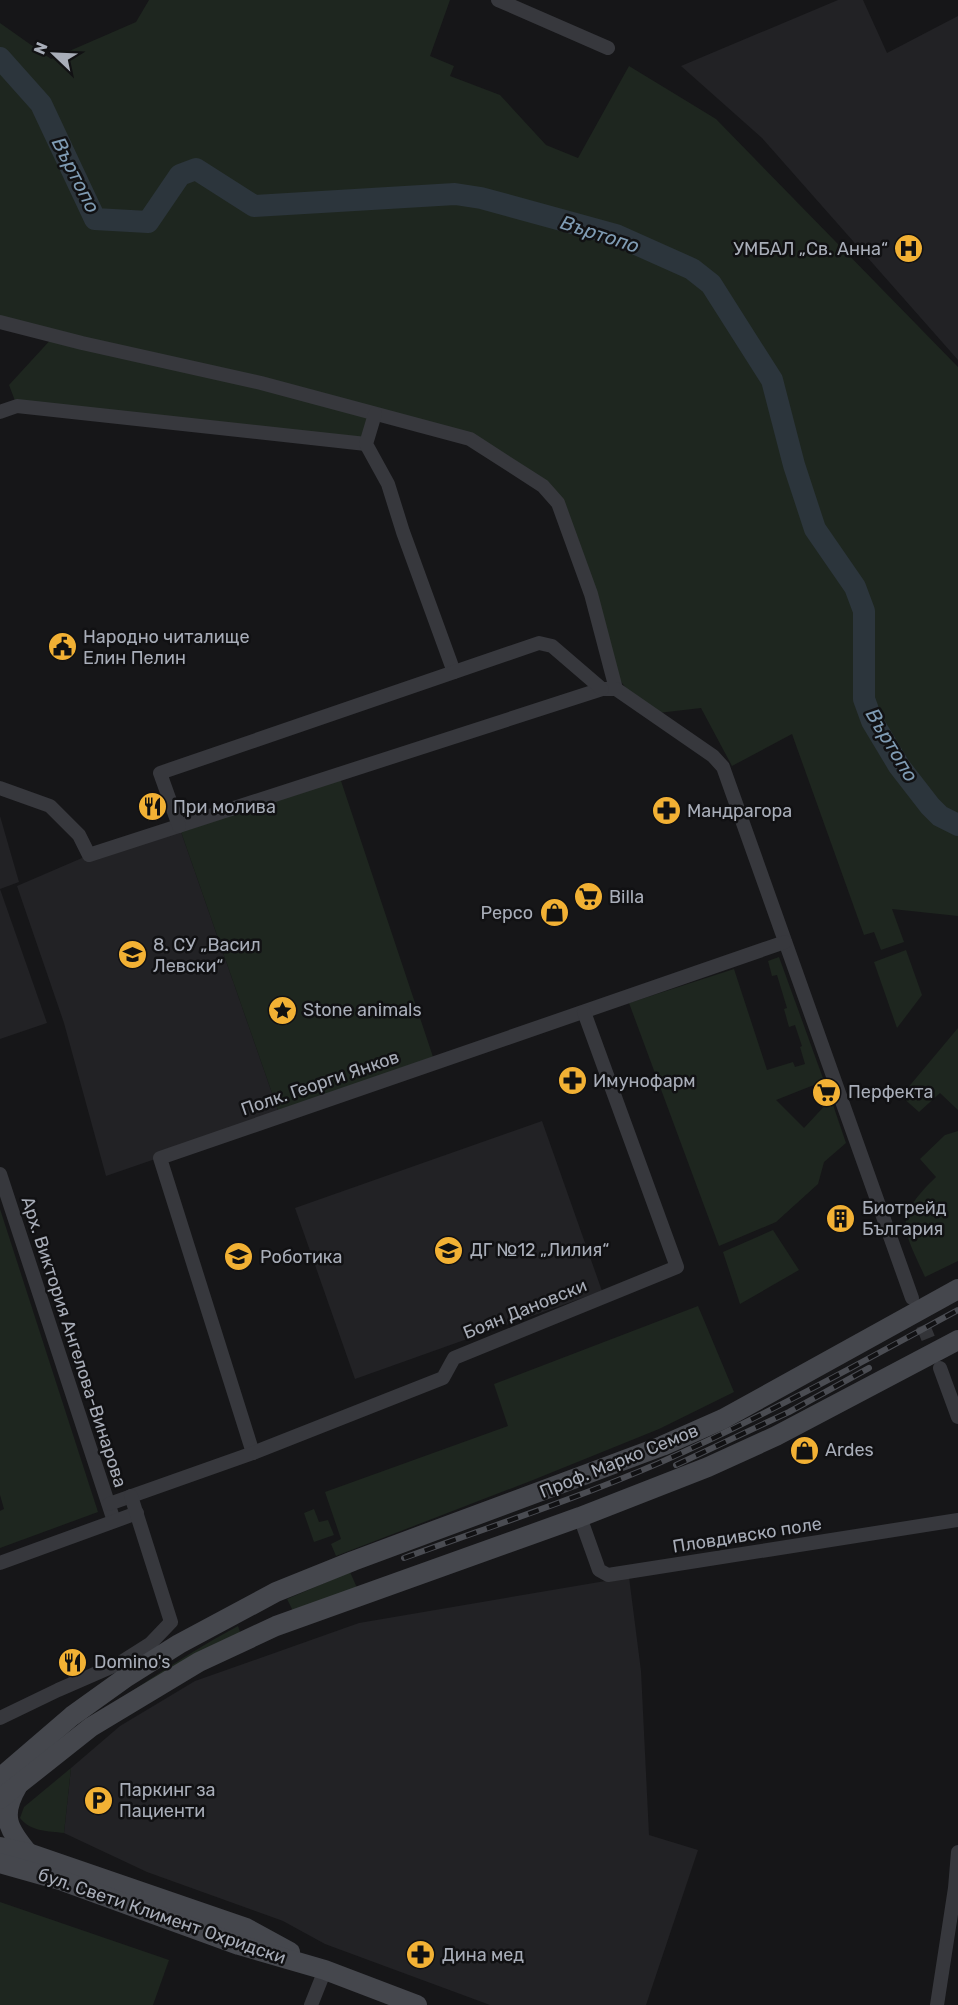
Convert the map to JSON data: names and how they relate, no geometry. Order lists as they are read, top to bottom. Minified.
{"streets":{"main road":["Проф. Марко Семов","бул. Свети Климент Охридски"],"street":["Полк. Георги Янков","Боян Дановски","Арх. Виктория Ангелова-Винарова","Пловдивско поле"]},"crossings":[["Полк. Георги Янков","Боян Дановски"],["Боян Дановски","Арх. Виктория Ангелова-Винарова"],["Проф. Марко Семов","Пловдивско поле"]],"water":["Въртопо"],"places":{"hospital":["УМБАЛ „Св. Анна“"],"public building":["Народно читалище Елин Пелин"],"restaurant":["При молива","Domino's"],"pharmacy":["Мандрагора","Имунофарм","Дина мед"],"supermarket":["Billa","Перфекта"],"shop":["Pepco","Ardes"],"school or university":["8. СУ „Васил Левски“","ДГ №12 „Лилия“","Роботика"],"place":["Stone animals"],"building":["Биотрейд България"],"parking":["Паркинг за Пациенти"]},"north":"top left"}
